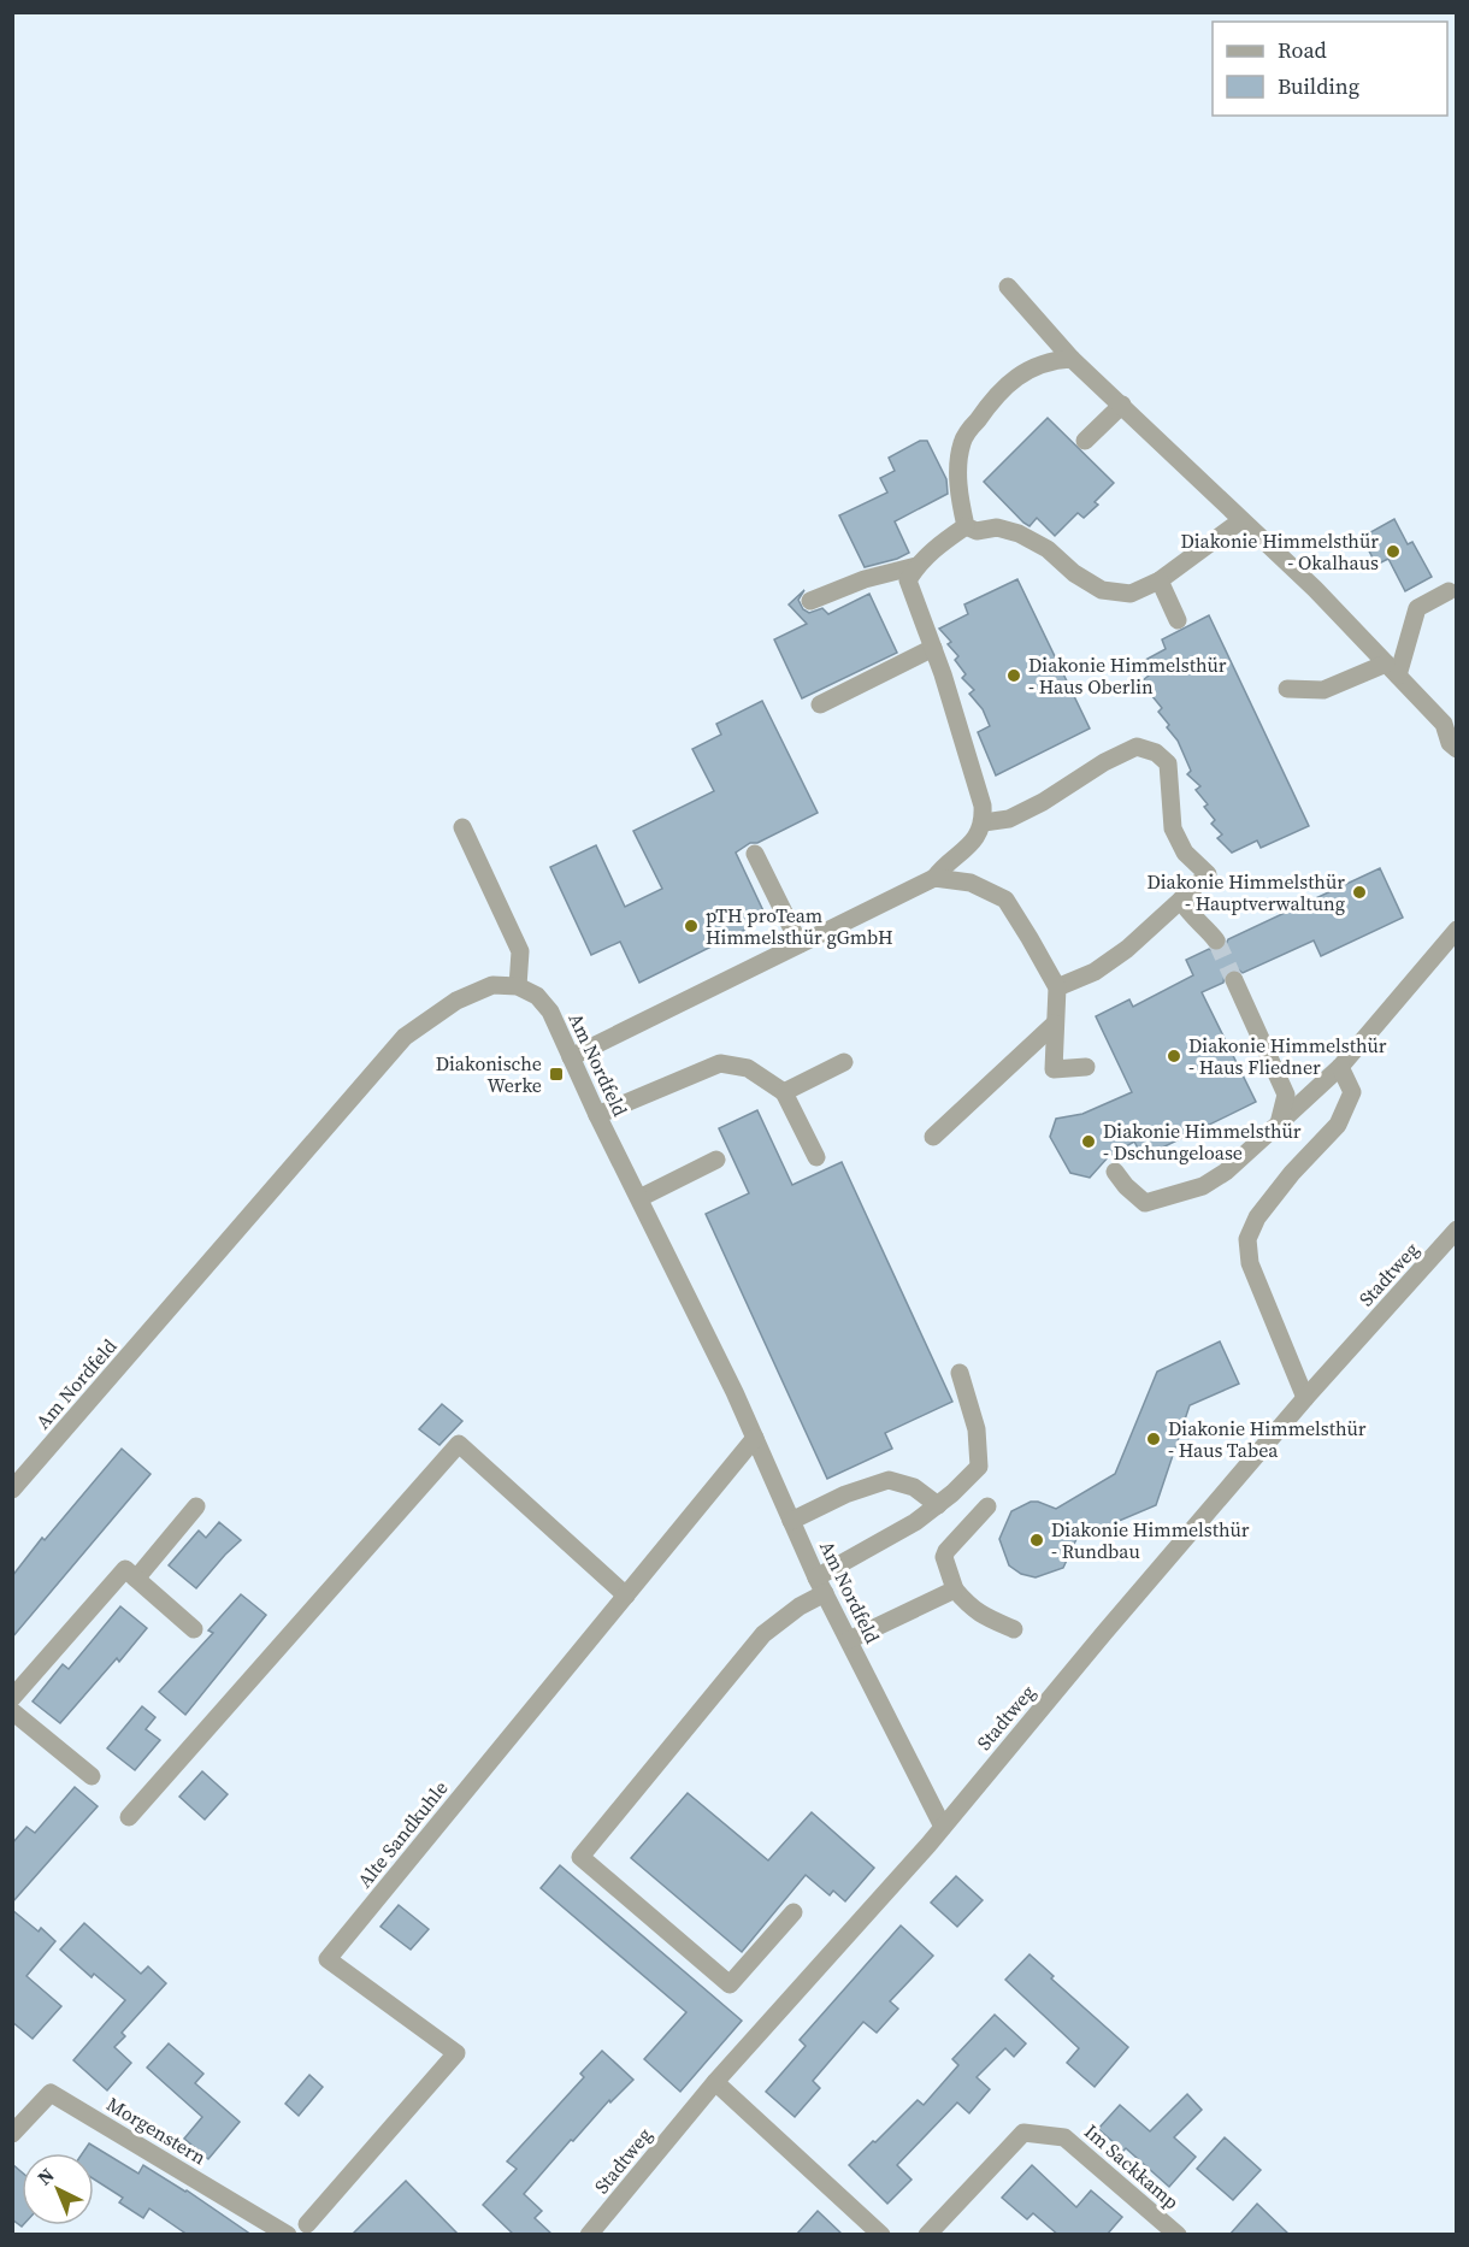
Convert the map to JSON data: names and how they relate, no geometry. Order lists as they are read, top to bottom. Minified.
{"streets":{"street":["Am Nordfeld","Stadtweg","Alte Sandkuhle","Morgenstern","Im Sackkamp"]},"crossings":[["Am Nordfeld","Stadtweg"],["Am Nordfeld","Alte Sandkuhle"]],"places":{"other":["Diakonie Himmelsthür - Okalhaus","Diakonie Himmelsthür - Haus Oberlin","Diakonie Himmelsthür - Hauptverwaltung","pTH proTeam Himmelsthür gGmbH","Diakonie Himmelsthür - Haus Fliedner","Diakonie Himmelsthür - Dschungeloase","Diakonie Himmelsthür - Haus Tabea","Diakonie Himmelsthür - Rundbau"],"transit":["Diakonische Werke"]},"legend":["Road","Building"],"north":"top left"}
